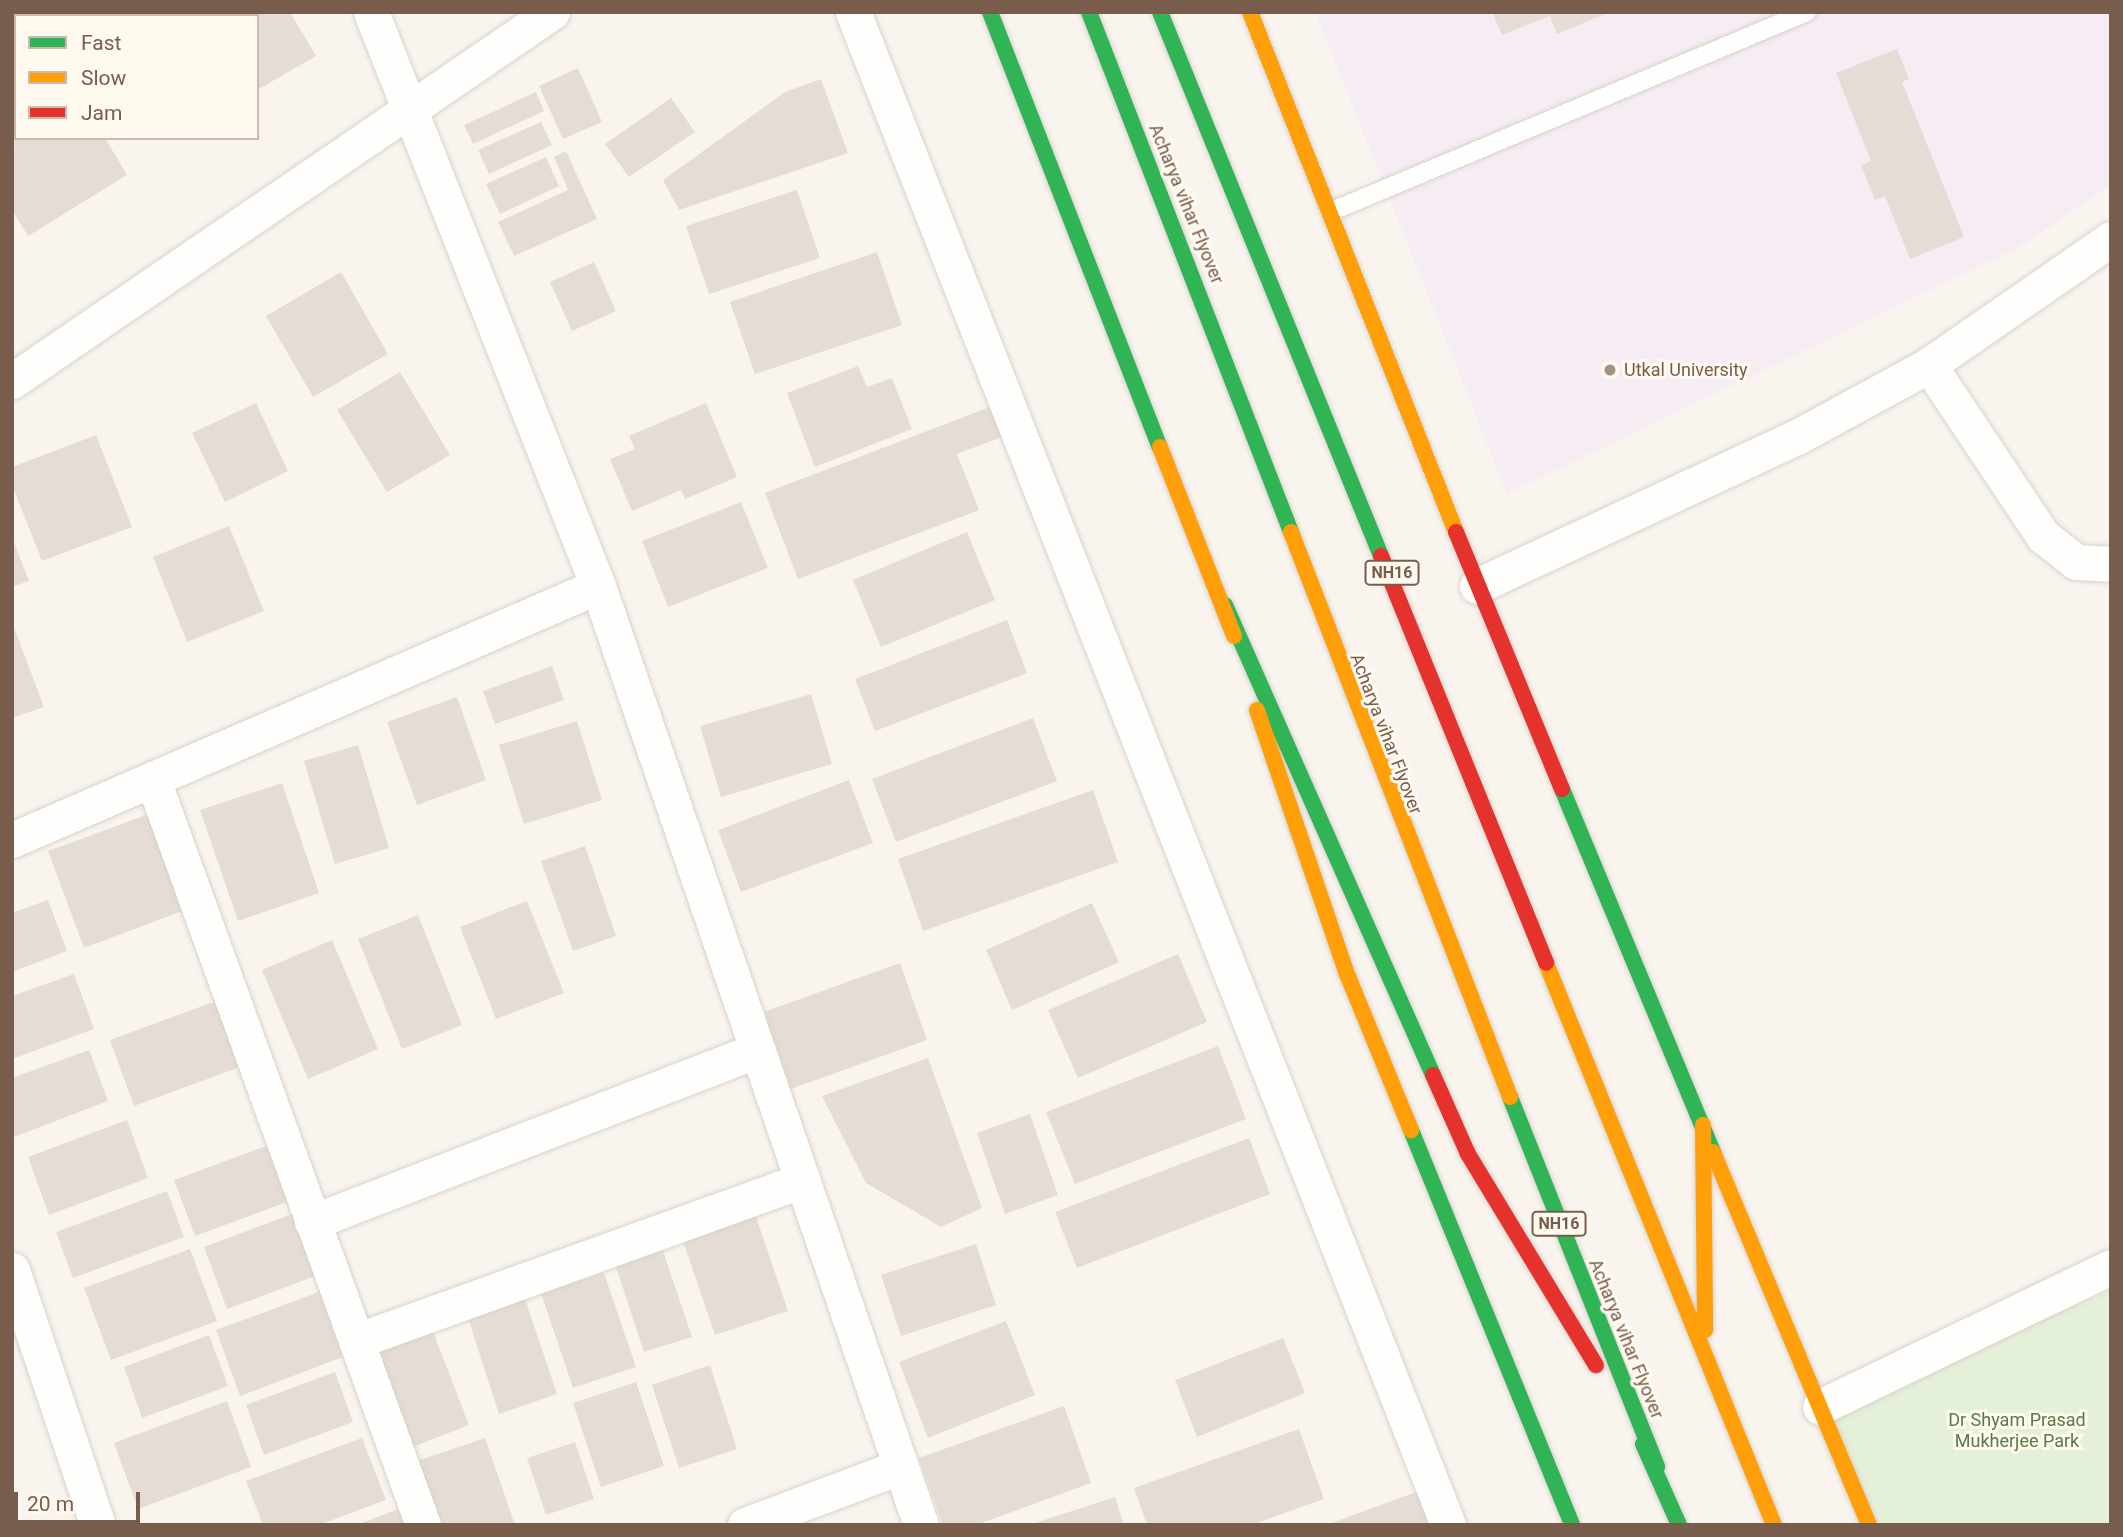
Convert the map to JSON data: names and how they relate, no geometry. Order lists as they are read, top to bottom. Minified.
{"streets":{"main road":["Acharya vihar Flyover","NH16"]},"crossings":[["Acharya vihar Flyover","NH16"]],"parks":["Dr Shyam Prasad Mukherjee Park"],"places":["Utkal University"],"legend":["Fast","Slow","Jam"],"scale_bar":"20 m"}
